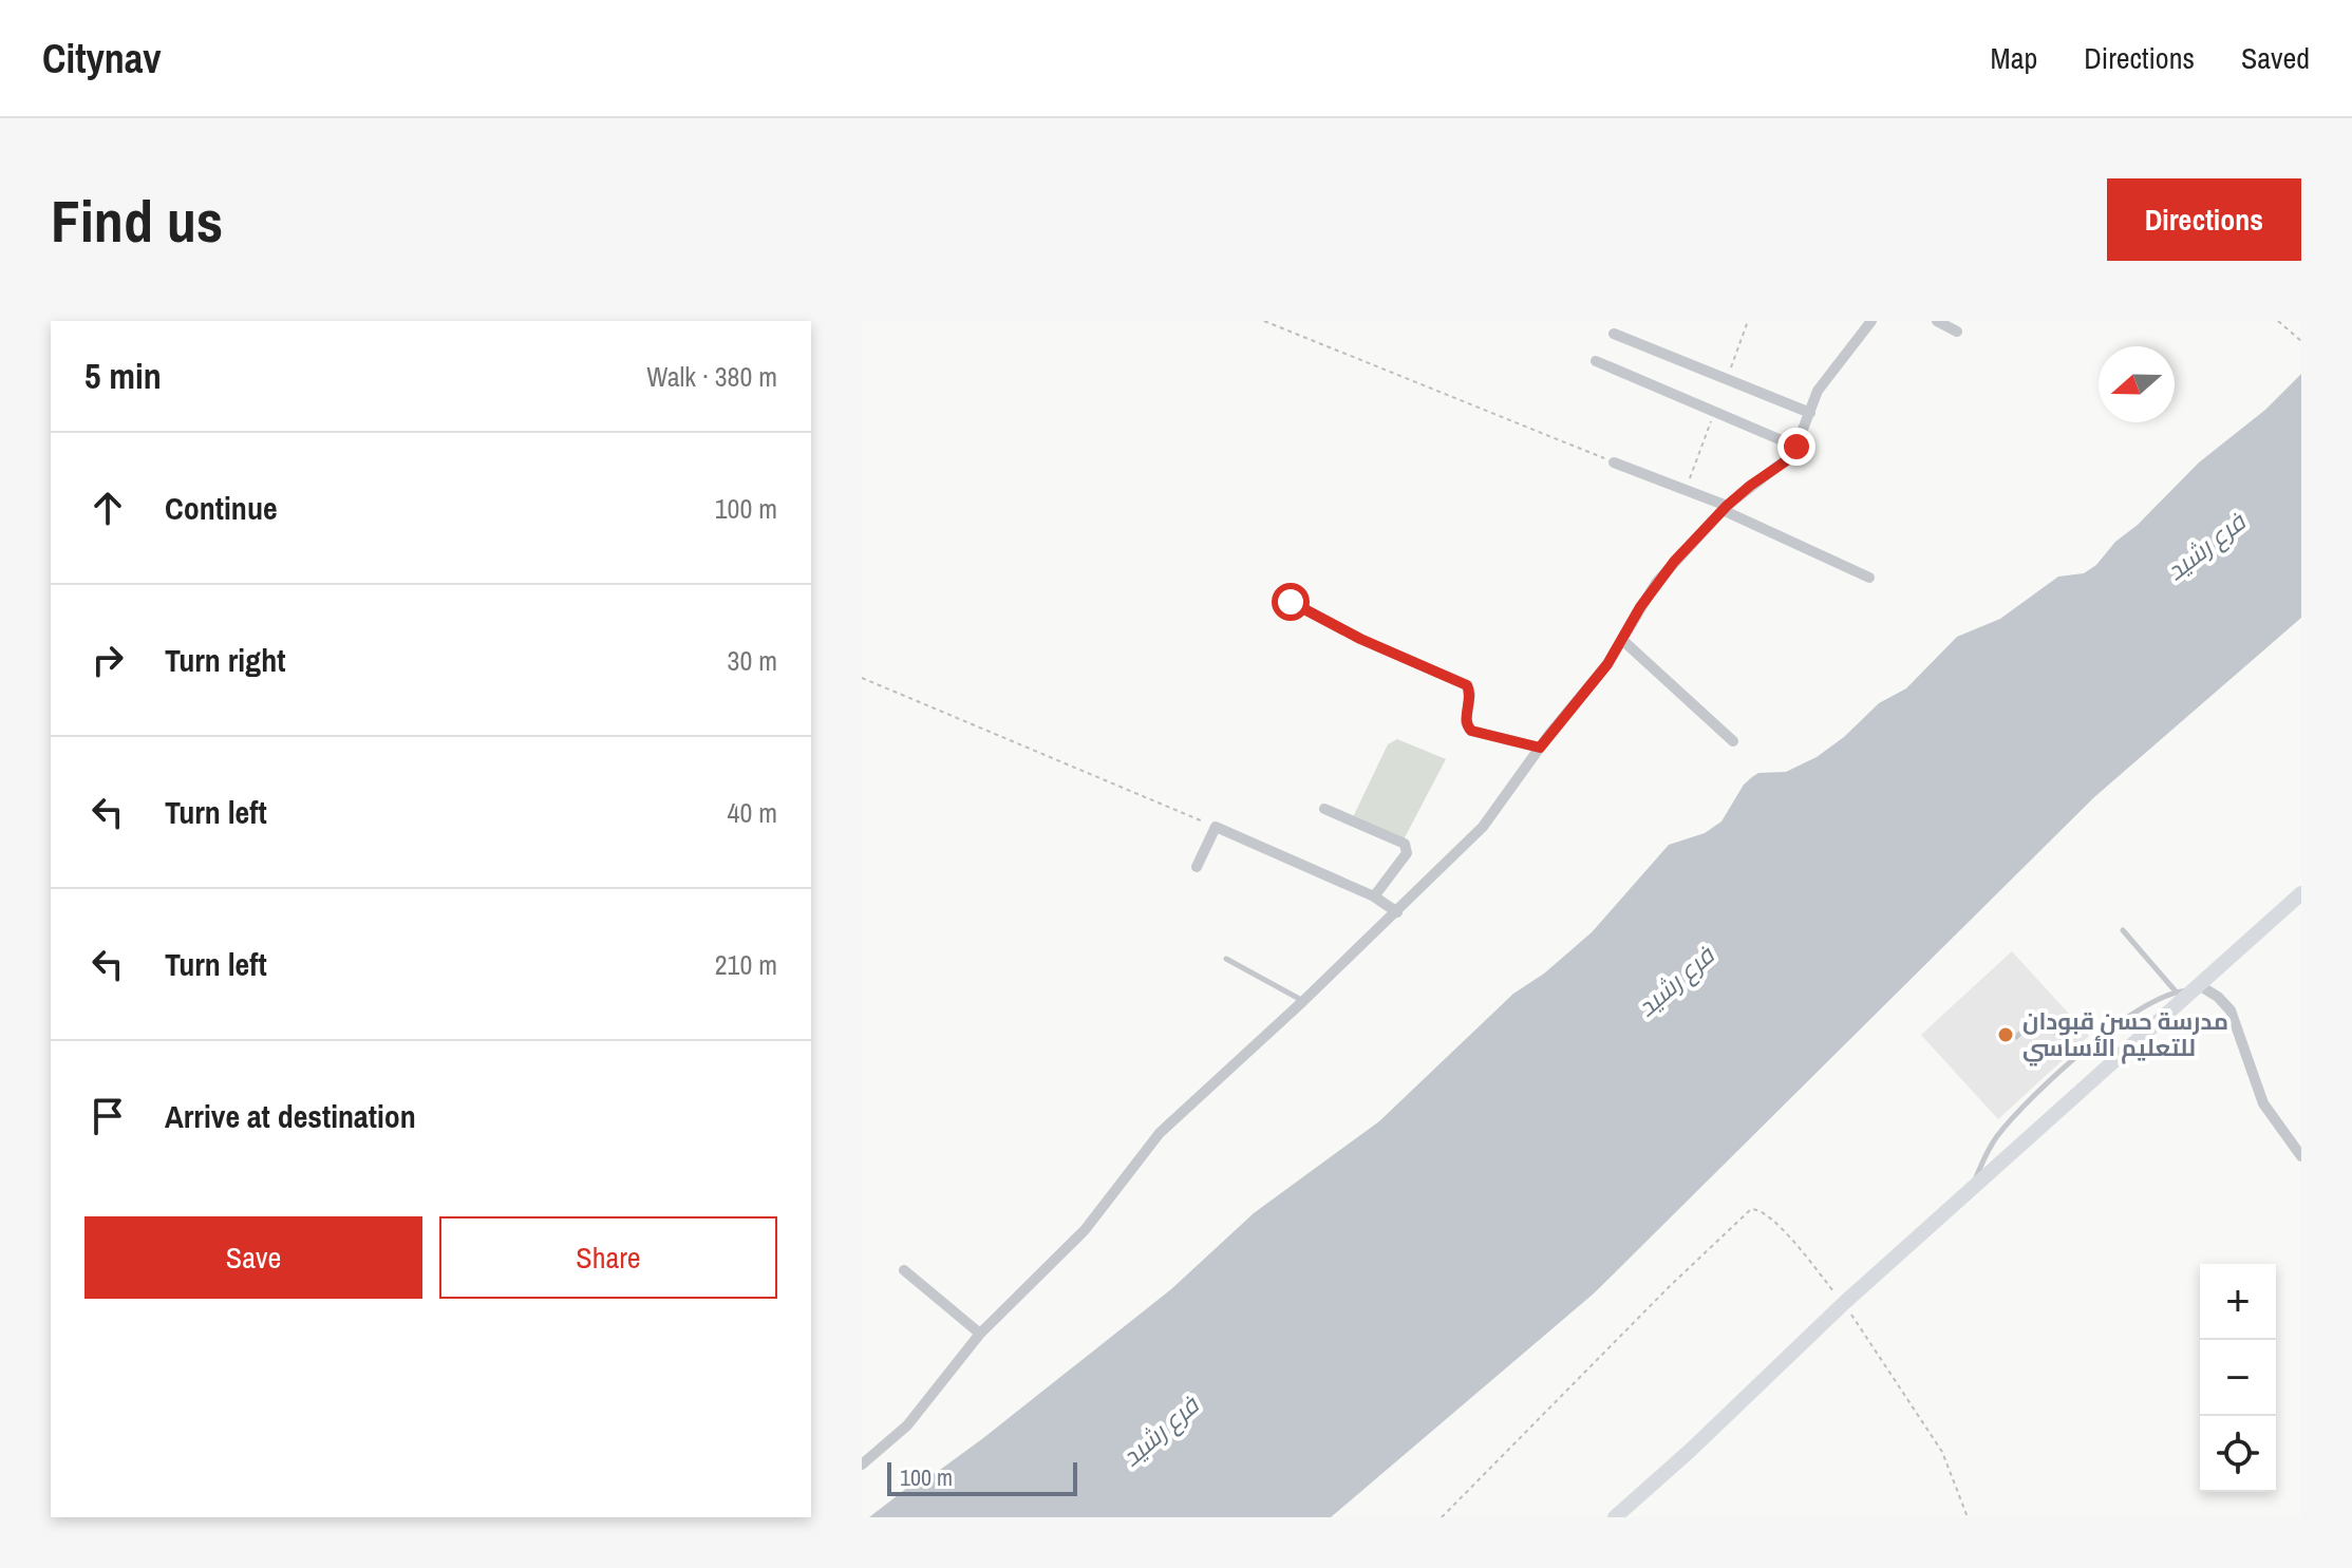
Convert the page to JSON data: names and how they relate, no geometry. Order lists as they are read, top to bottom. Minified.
{"water":["فرع رشيد"],"places":["مدرسة حسن قبودان للتعليم الأساسي"],"scale_bar":"100 m","north":"left","page":{"header":"Citynav","nav":["Map","Directions","Saved"],"buttons":["Directions",["Save","Share"]],"title":"Find us","heading":["5 min","Walk · 380 m"],"list":[["Continue","100 m"],["Turn right","30 m"],["Turn left","40 m"],["Turn left","210 m"],"Arrive at destination"],"map_buttons":["+","−"],"scale":"100 m"}}
